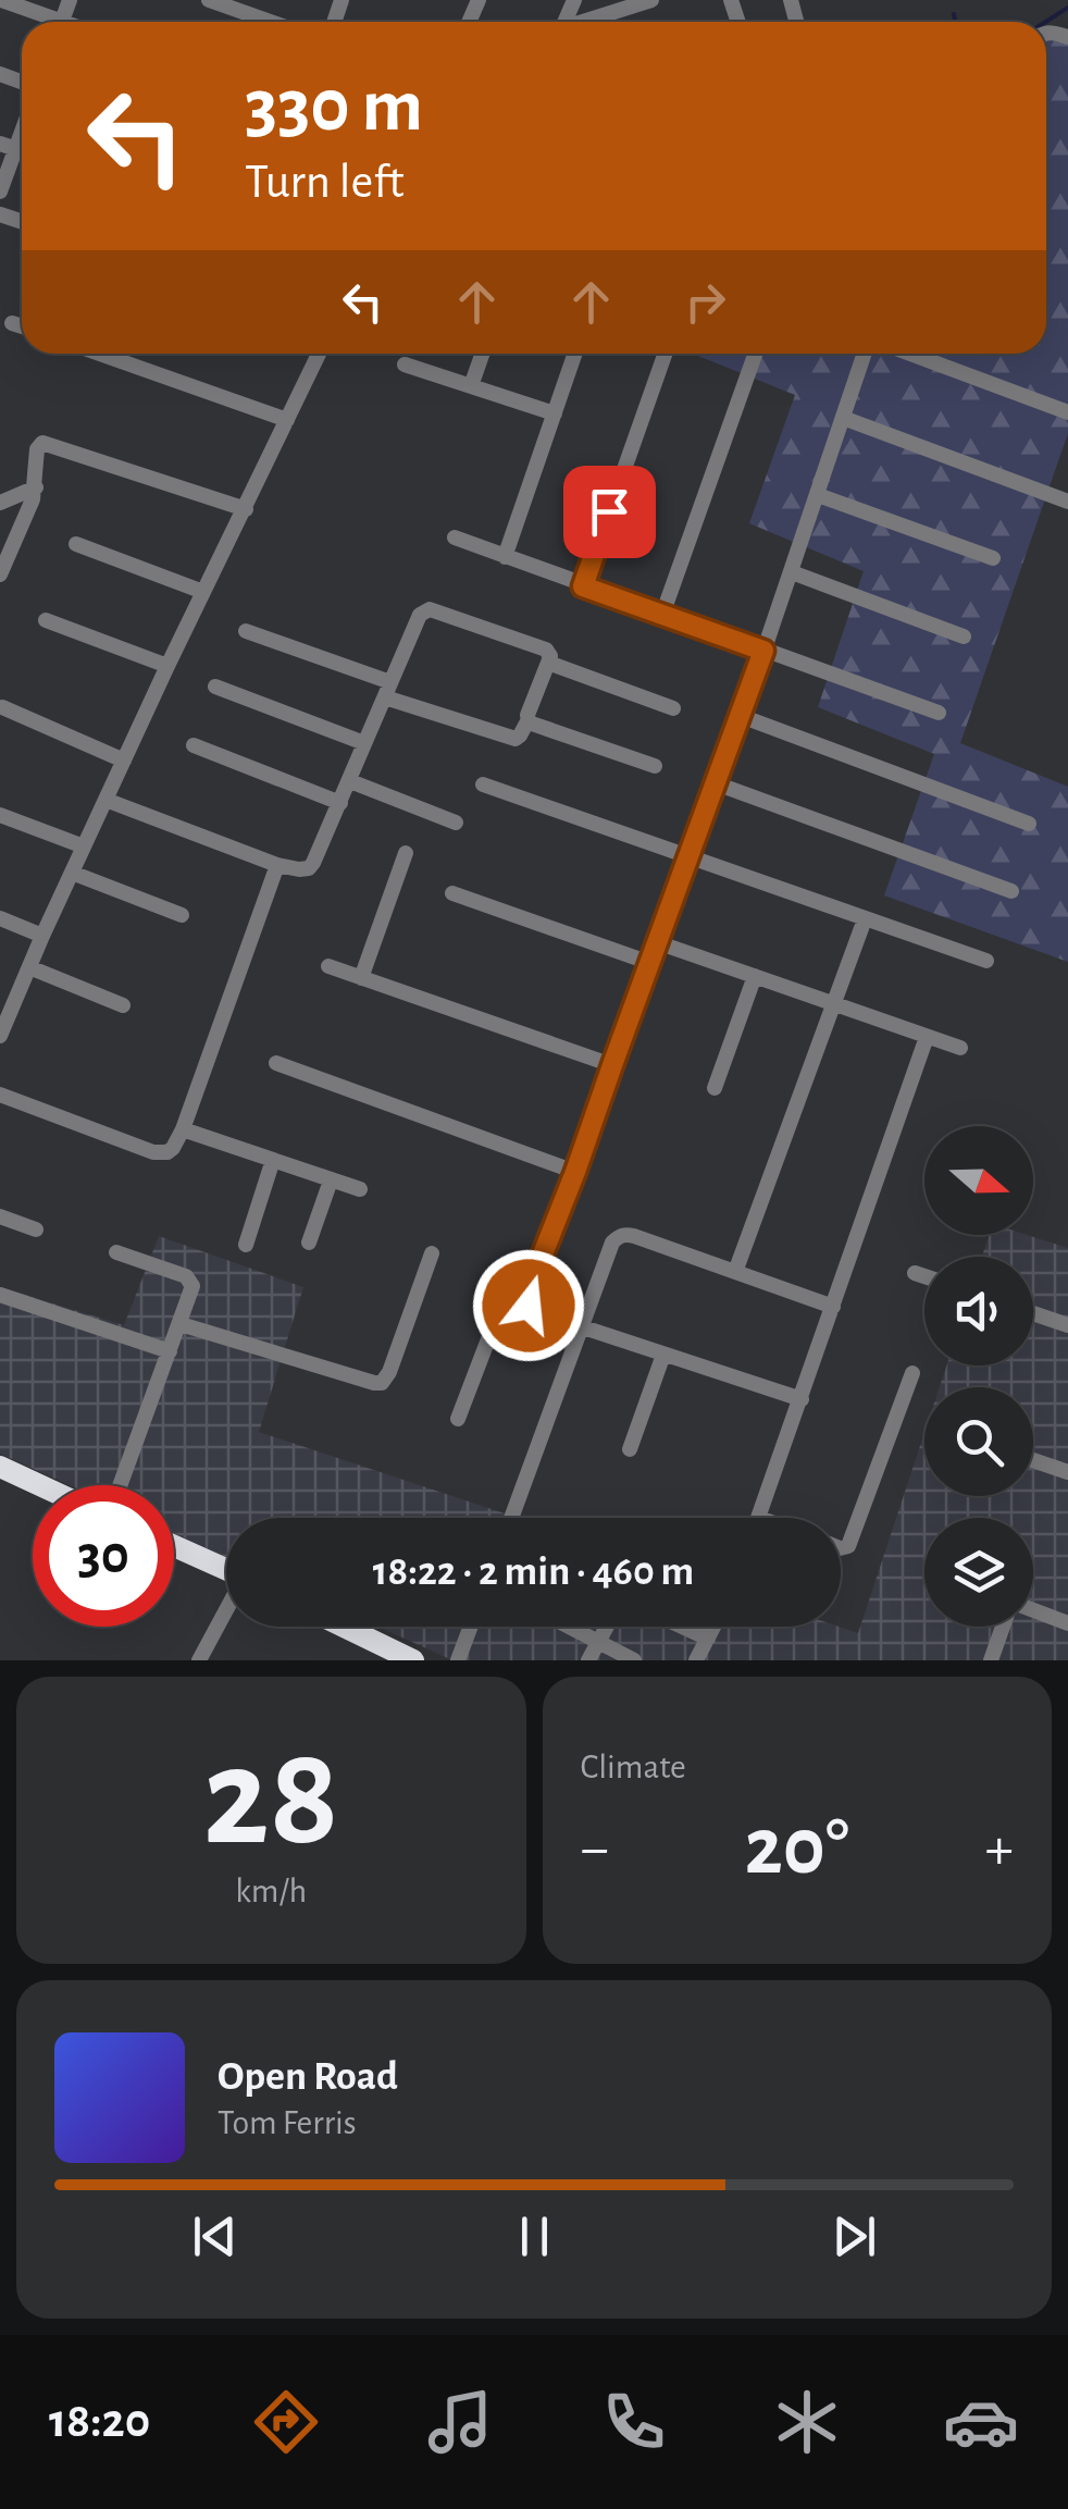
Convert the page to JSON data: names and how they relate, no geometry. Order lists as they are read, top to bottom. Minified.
{"north":"right","page":{"turn":["330 m","Turn left"],"limit":"30","trip":"18:22 · 2 min · 460 m","tile":[["28","km/h"],"Climate"],"heat":["−","20°","+"],"song":["Open Road","Tom Ferris"],"tabs":"18:20"}}
